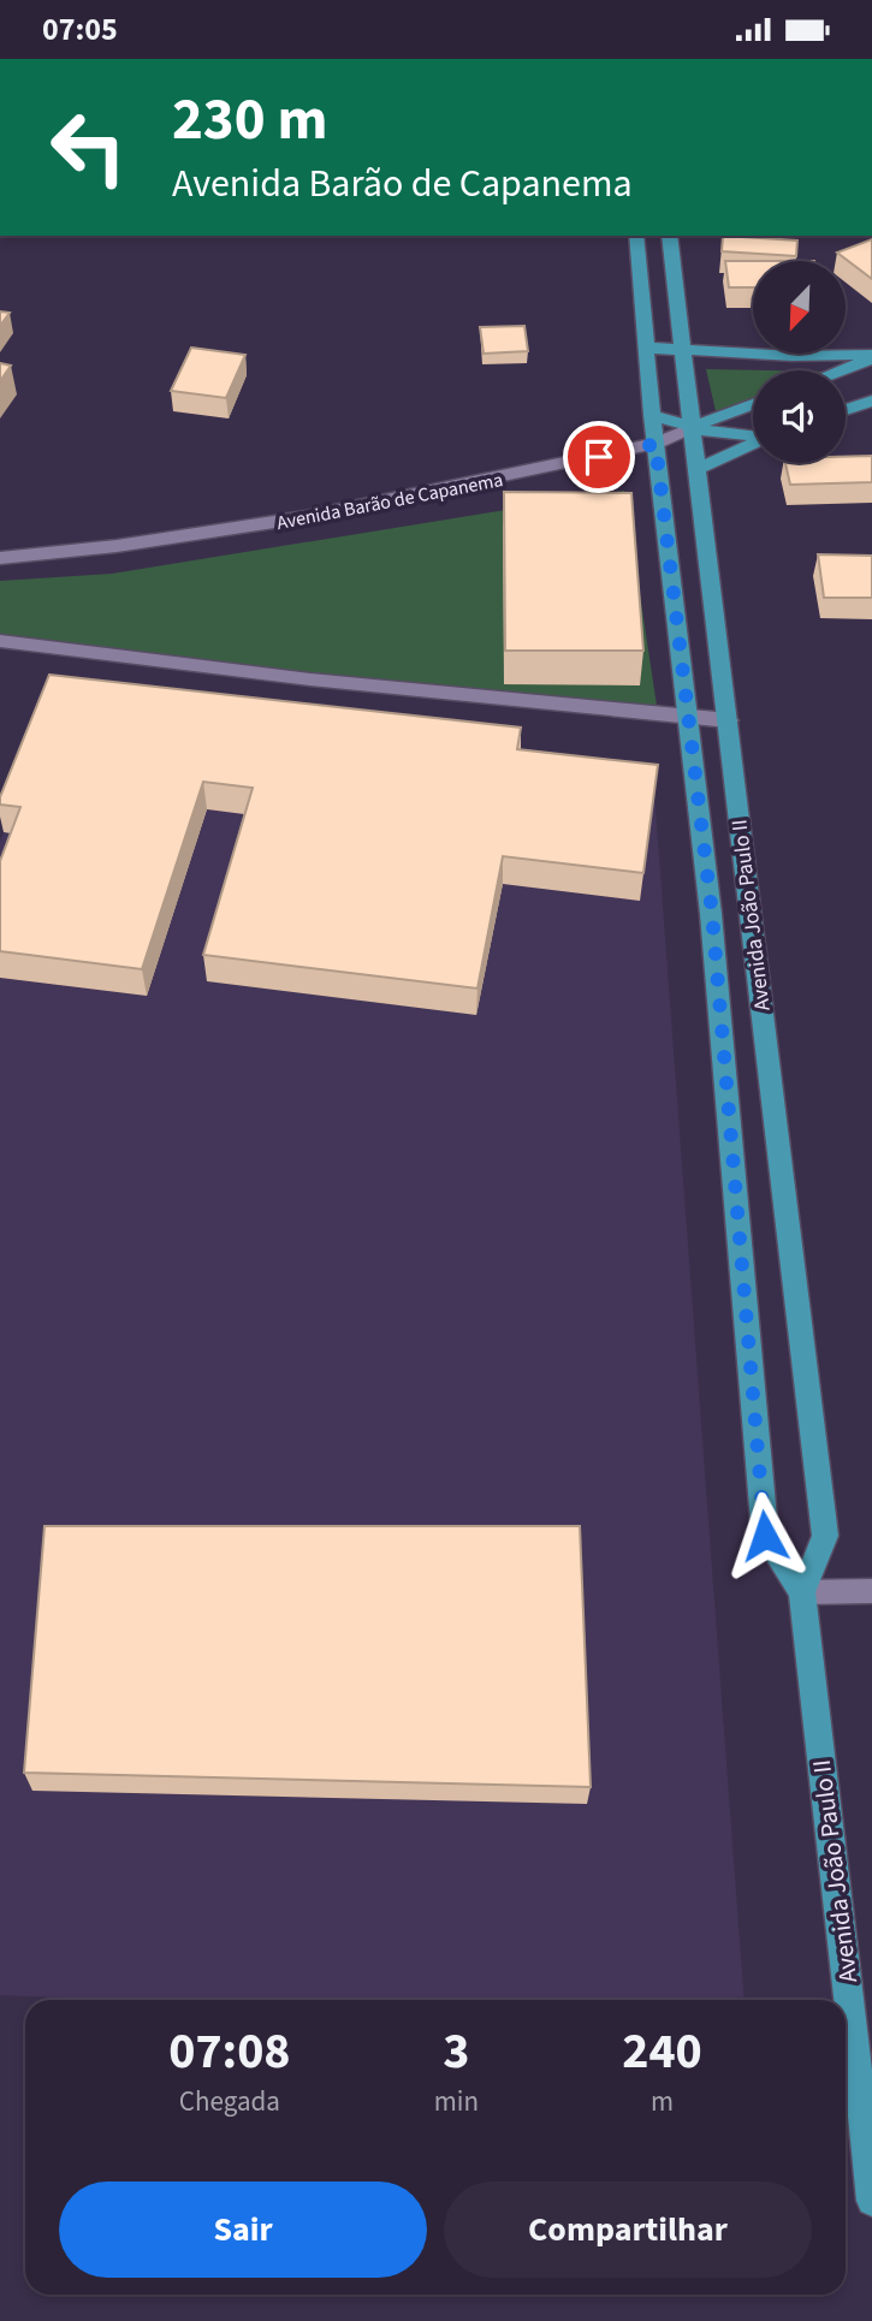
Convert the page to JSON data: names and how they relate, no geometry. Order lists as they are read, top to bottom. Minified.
{"streets":{"main road":["Avenida Barão de Capanema","Avenida João Paulo II"]},"crossings":[["Avenida Barão de Capanema","Avenida João Paulo II"]],"north":"bottom left","page":{"status":"07:05","turn":["230 m","Avenida Barão de Capanema"],"eta":["07:08","Chegada","3","min","240","m"],"buttons":["Sair","Compartilhar"]}}
